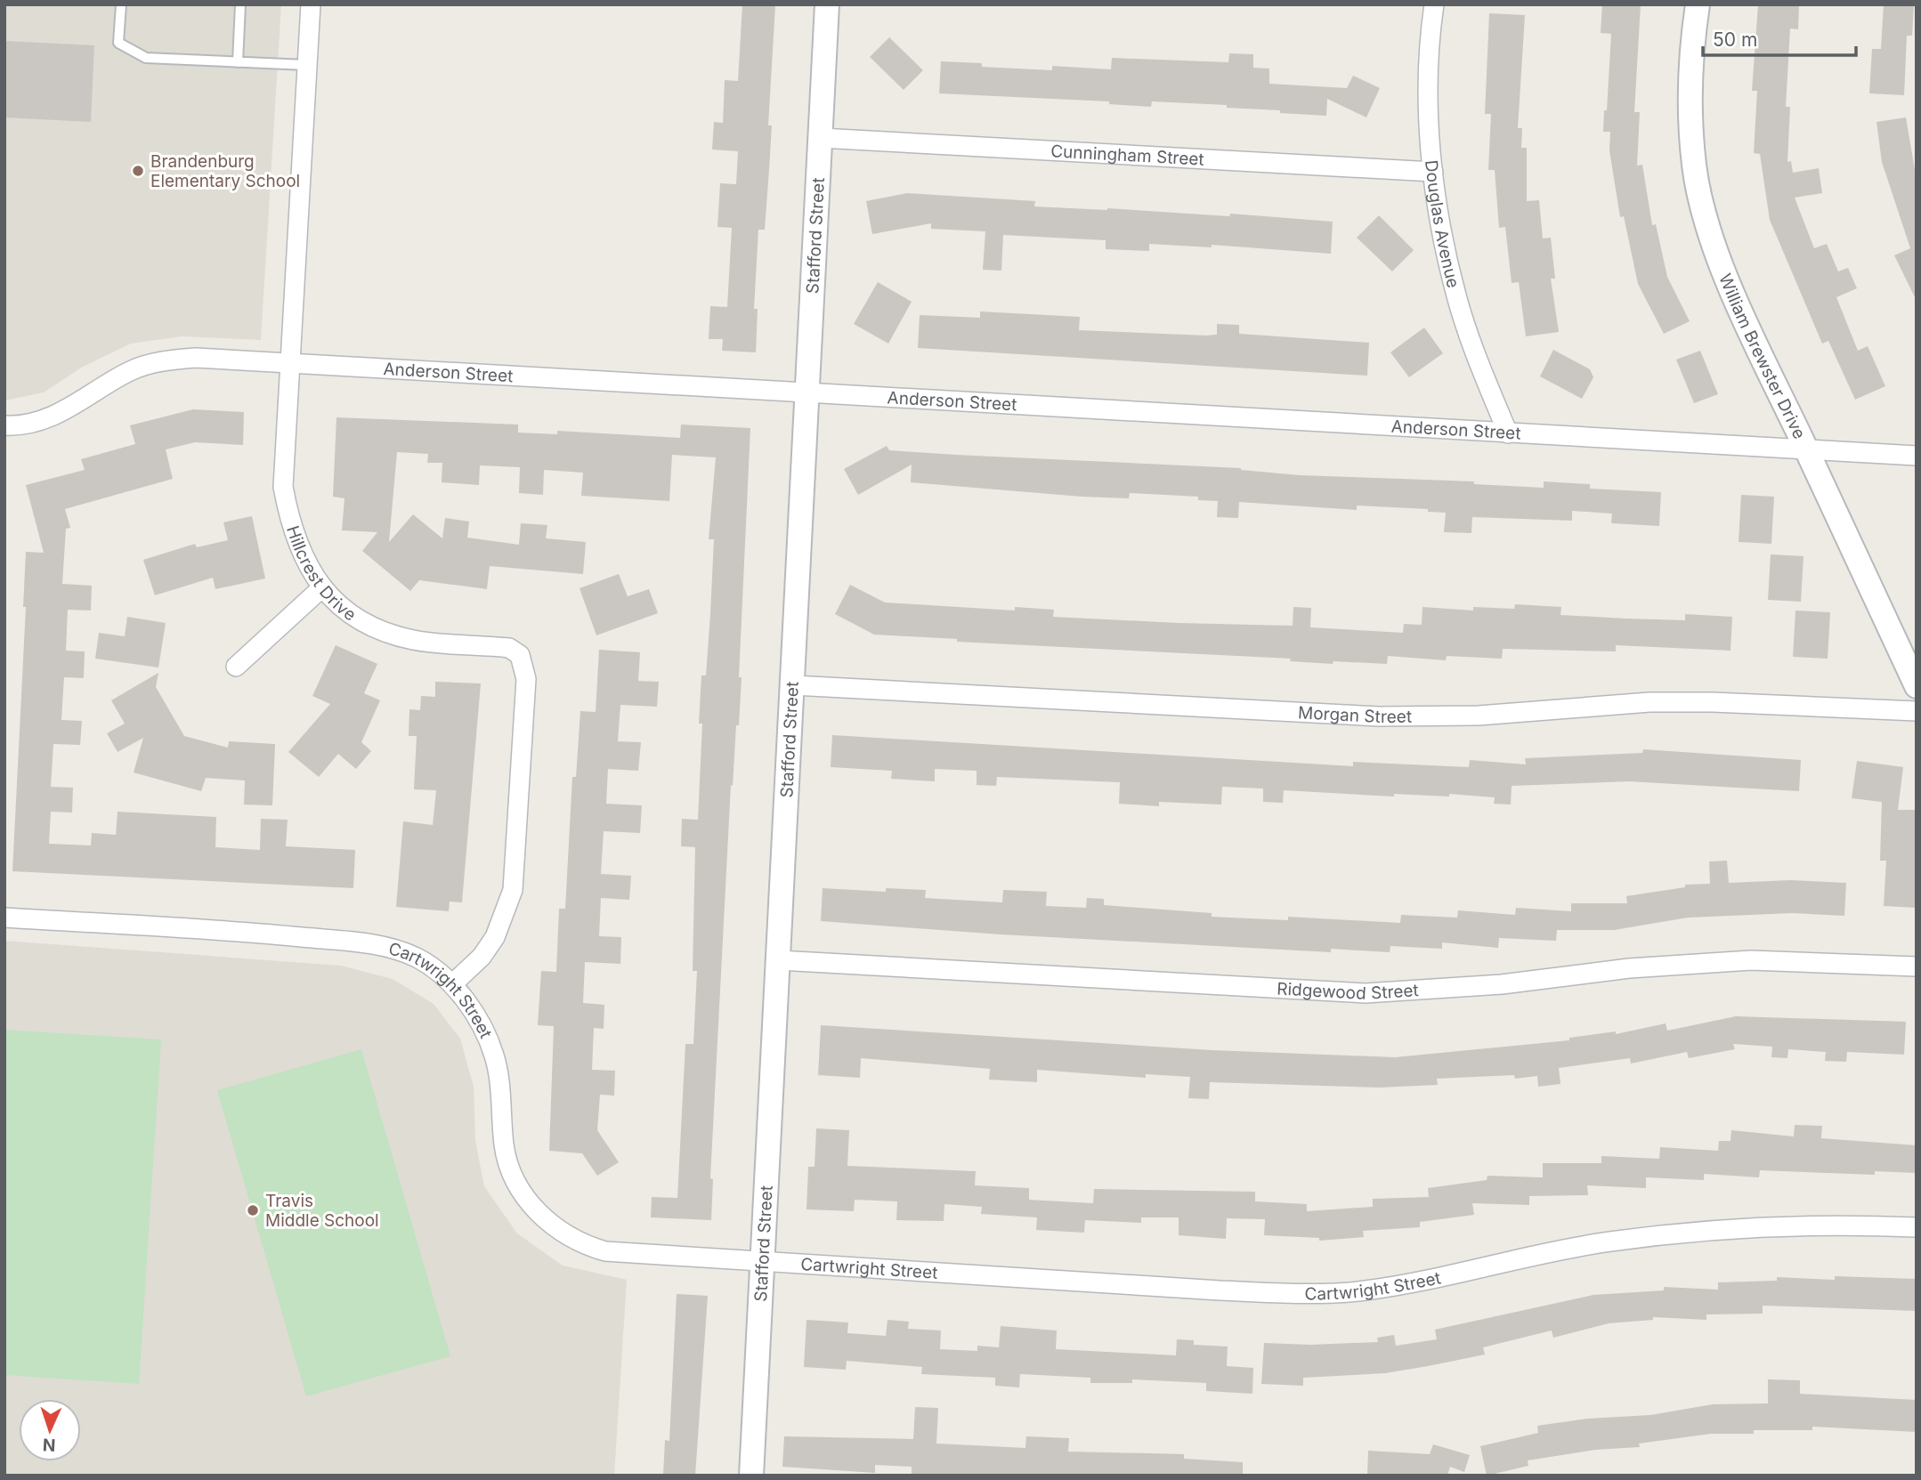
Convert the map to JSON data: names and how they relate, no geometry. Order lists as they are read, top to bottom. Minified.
{"streets":{"street":["Cunningham Street","Douglas Avenue","Stafford Street","William Brewster Drive","Anderson Street","Hillcrest Drive","Morgan Street","Ridgewood Street","Cartwright Street"]},"crossings":[["Cunningham Street","Douglas Avenue"],["Cunningham Street","Stafford Street"],["Douglas Avenue","Anderson Street"],["Stafford Street","Anderson Street"],["Stafford Street","Morgan Street"],["Stafford Street","Ridgewood Street"],["Stafford Street","Cartwright Street"],["William Brewster Drive","Anderson Street"],["Anderson Street","Hillcrest Drive"],["Hillcrest Drive","Cartwright Street"]],"places":["Brandenburg Elementary School","Travis Middle School"],"scale_bar":"50 m","north":"bottom"}
